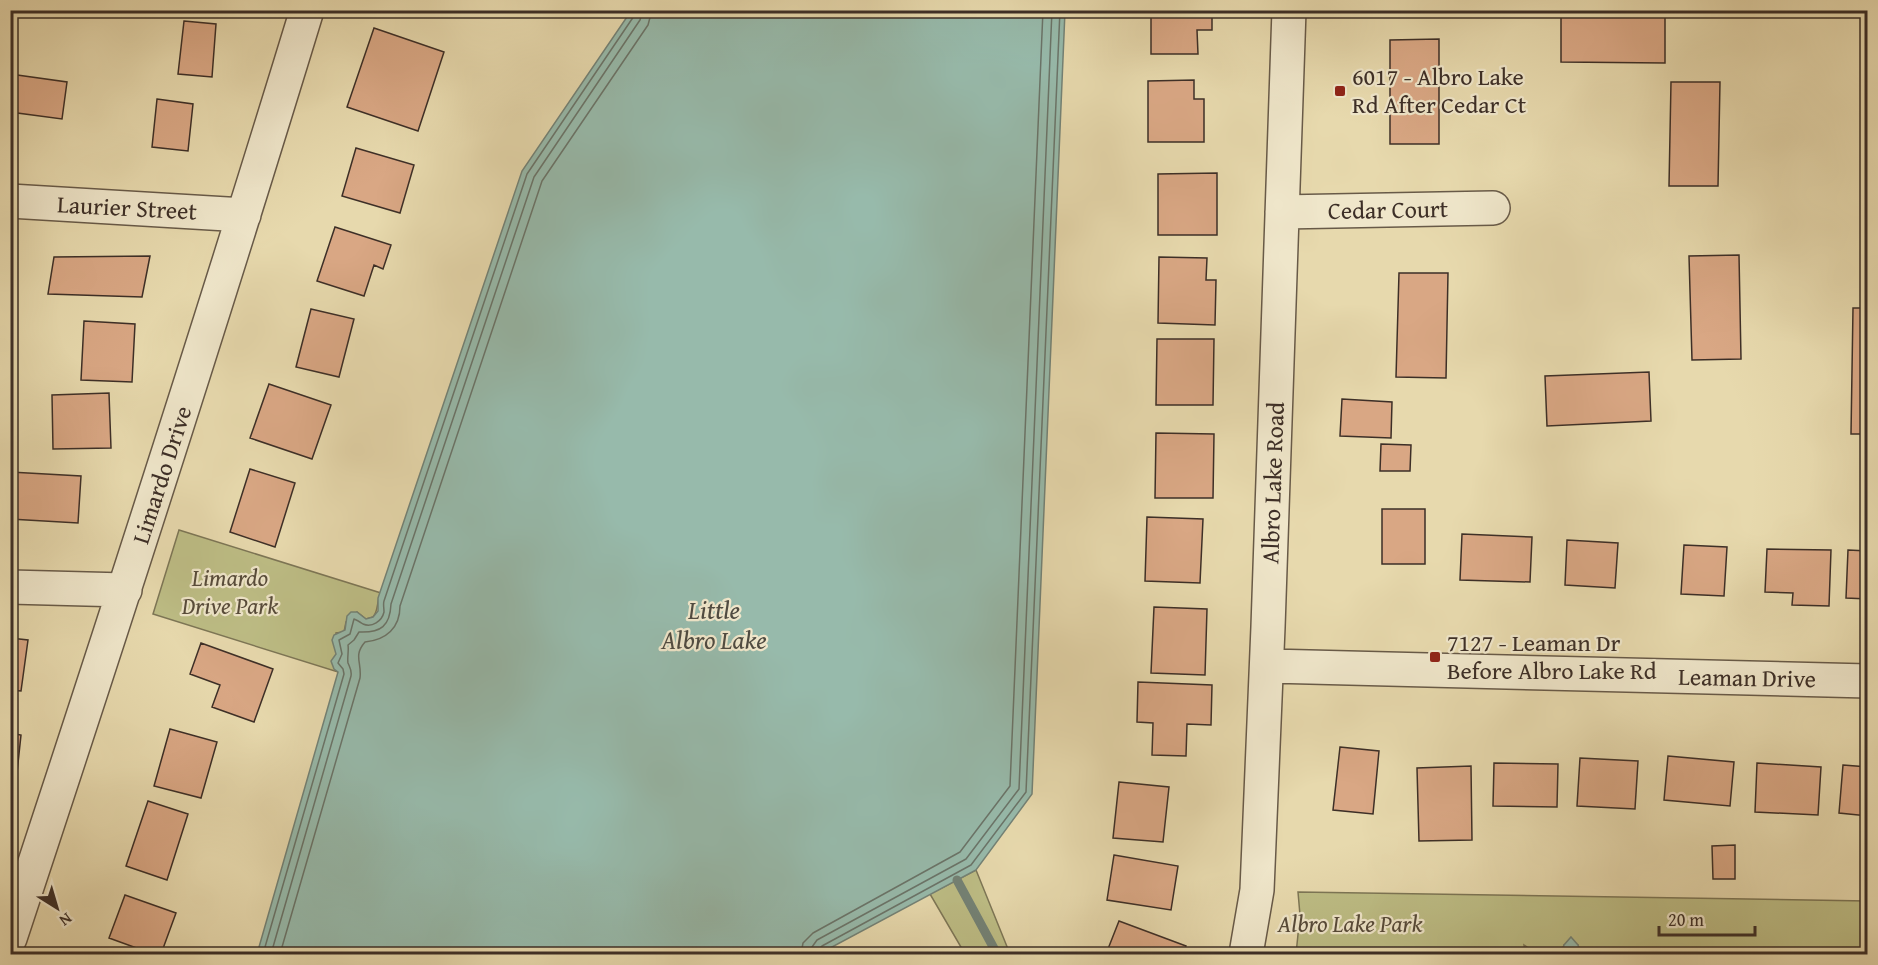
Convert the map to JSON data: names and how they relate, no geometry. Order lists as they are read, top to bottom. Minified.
{"streets":{"street":["Laurier Street","Cedar Court","Limardo Drive","Albro Lake Road","Leaman Drive"]},"crossings":[["Laurier Street","Limardo Drive"],["Cedar Court","Albro Lake Road"],["Albro Lake Road","Leaman Drive"]],"water":["Little Albro Lake"],"parks":["Limardo Drive Park","Albro Lake Park"],"places":{"transit":["6017 - Albro Lake Rd After Cedar Ct","7127 - Leaman Dr Before Albro Lake Rd"]},"scale_bar":"20 m","north":"bottom right"}
